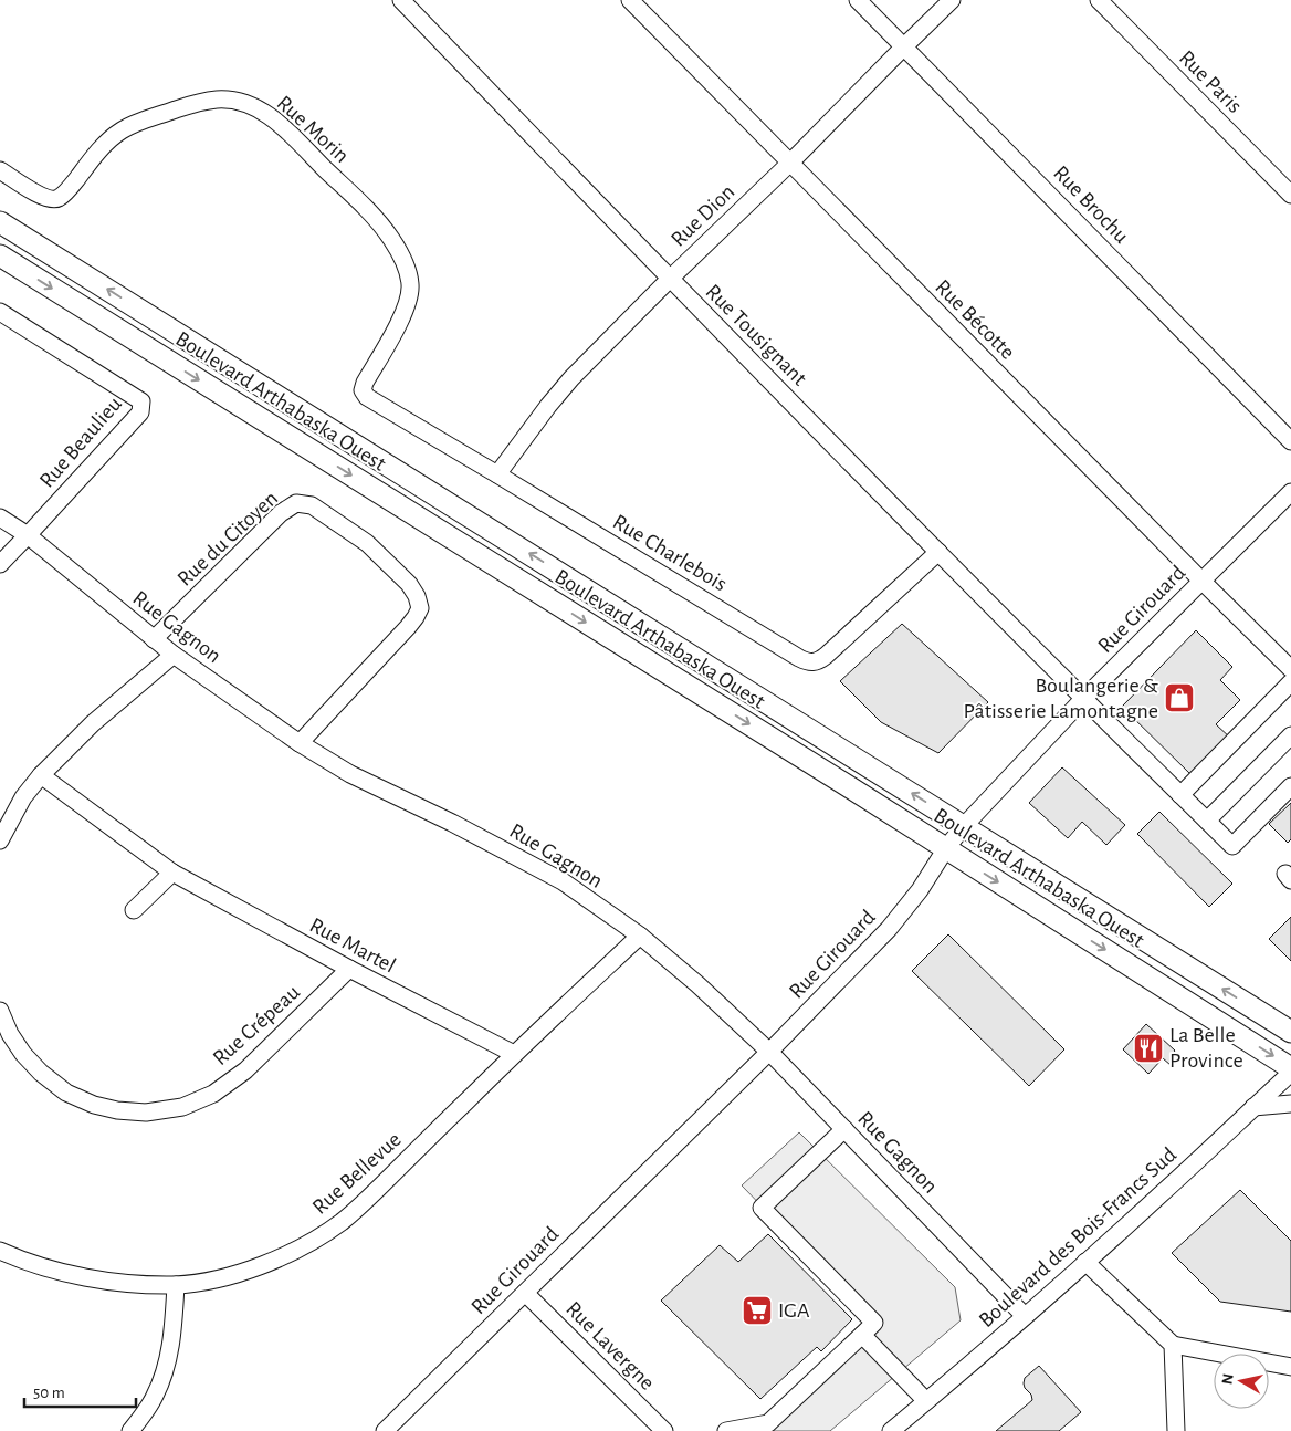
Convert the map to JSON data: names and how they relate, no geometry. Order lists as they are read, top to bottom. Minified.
{"streets":{"main road":["Boulevard Arthabaska Ouest"],"street":["Rue Paris","Rue Morin","Rue Brochu","Rue Dion","Rue Bécotte","Rue Tousignant","Rue Beaulieu","Rue du Citoyen","Rue Charlebois","Rue Girouard","Rue Gagnon","Rue Martel","Rue Crépeau","Rue Bellevue","Boulevard des Bois-Francs Sud","Rue Lavergne"]},"crossings":[["Rue Morin","Rue Charlebois"],["Rue Brochu","Rue Dion"],["Rue Dion","Rue Bécotte"],["Rue Dion","Rue Tousignant"],["Rue Dion","Rue Charlebois"],["Rue Bécotte","Rue Girouard"],["Rue Tousignant","Rue Charlebois"],["Rue Tousignant","Rue Girouard"],["Boulevard Arthabaska Ouest","Rue Girouard"],["Rue Beaulieu","Rue Gagnon"],["Rue du Citoyen","Rue Gagnon"],["Rue Girouard","Rue Gagnon"],["Rue Girouard","Rue Lavergne"],["Rue Gagnon","Rue Bellevue"],["Rue Gagnon","Boulevard des Bois-Francs Sud"],["Rue Martel","Rue Crépeau"],["Rue Martel","Rue Bellevue"]],"places":{"shop":["Boulangerie & Pâtisserie Lamontagne"],"restaurant":["La Belle Province"],"supermarket":["IGA"]},"scale_bar":"50 m","north":"left"}
